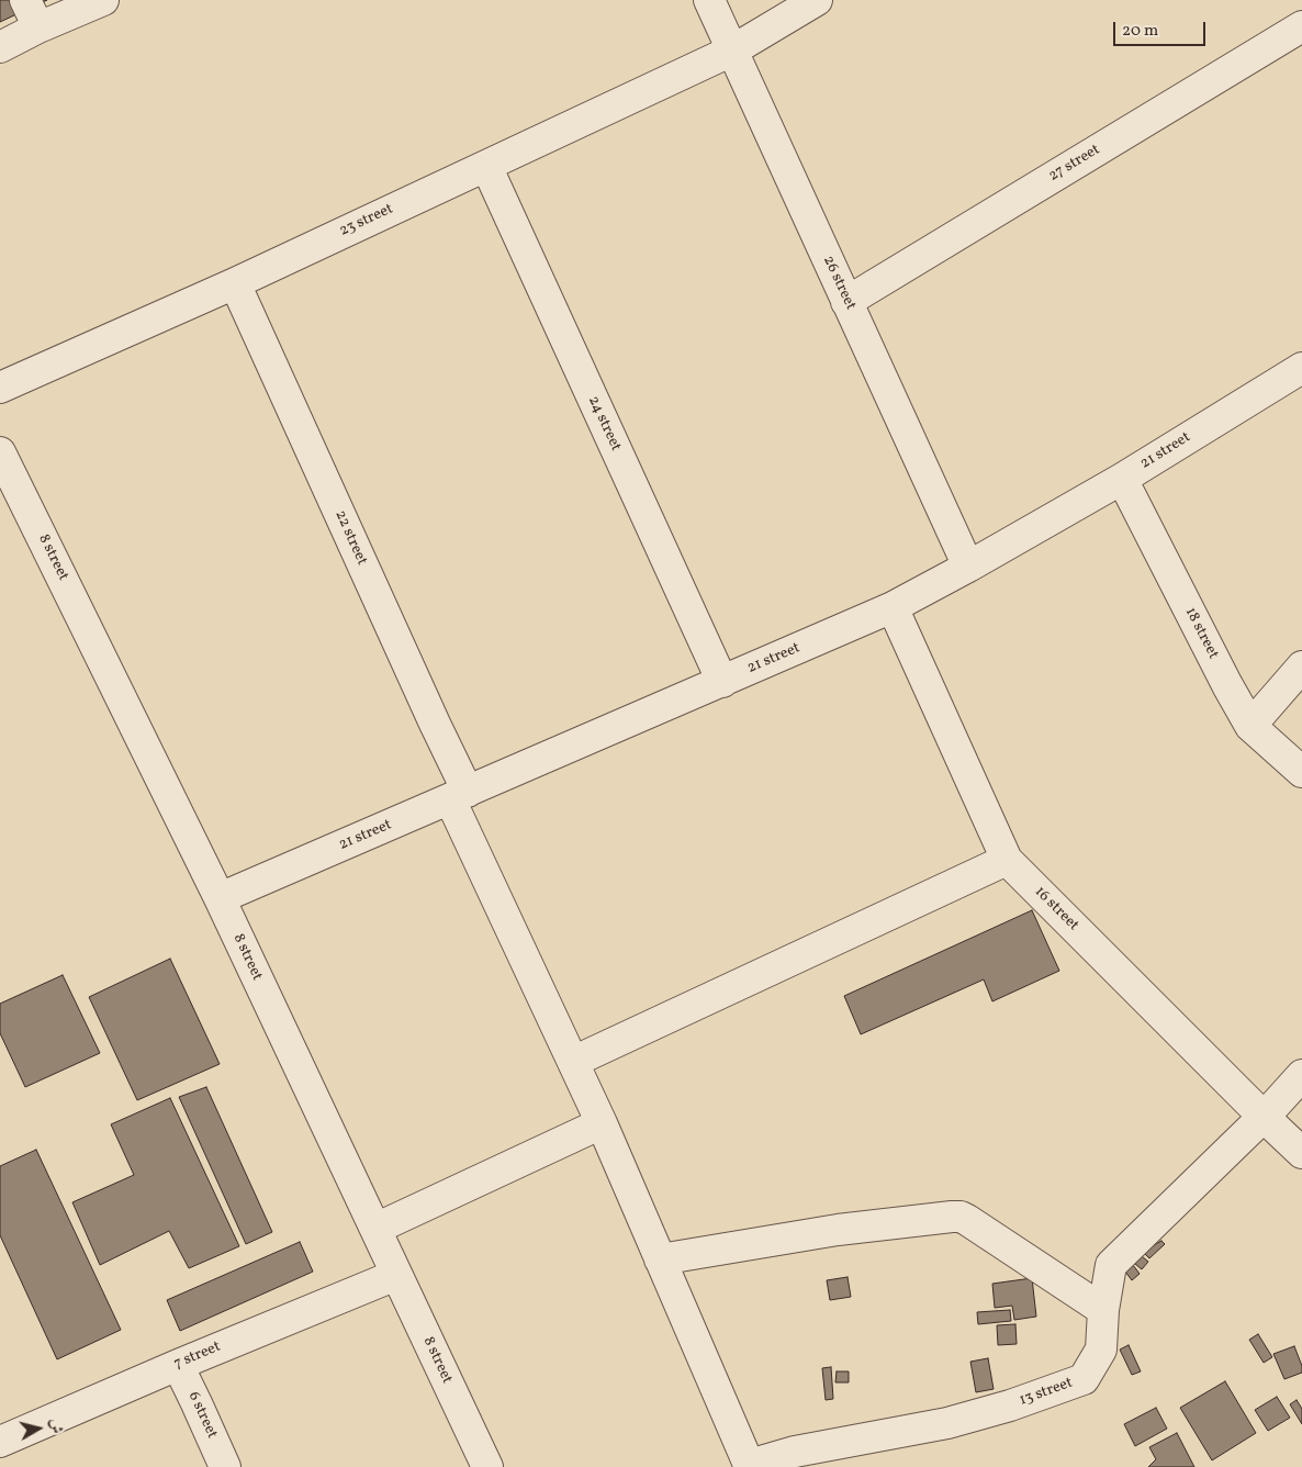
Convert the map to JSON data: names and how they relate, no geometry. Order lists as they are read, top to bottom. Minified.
{"streets":{"street":["27 street","23 street","26 street","24 street","21 street","22 street","8 street","18 street","16 street","7 street","13 street","6 street"]},"crossings":[["27 street","26 street"],["23 street","26 street"],["23 street","24 street"],["23 street","22 street"],["26 street","21 street"],["24 street","21 street"],["21 street","22 street"],["21 street","8 street"],["21 street","18 street"],["21 street","16 street"],["22 street","13 street"],["8 street","7 street"],["16 street","13 street"],["7 street","6 street"]],"scale_bar":"20 m","north":"right"}
